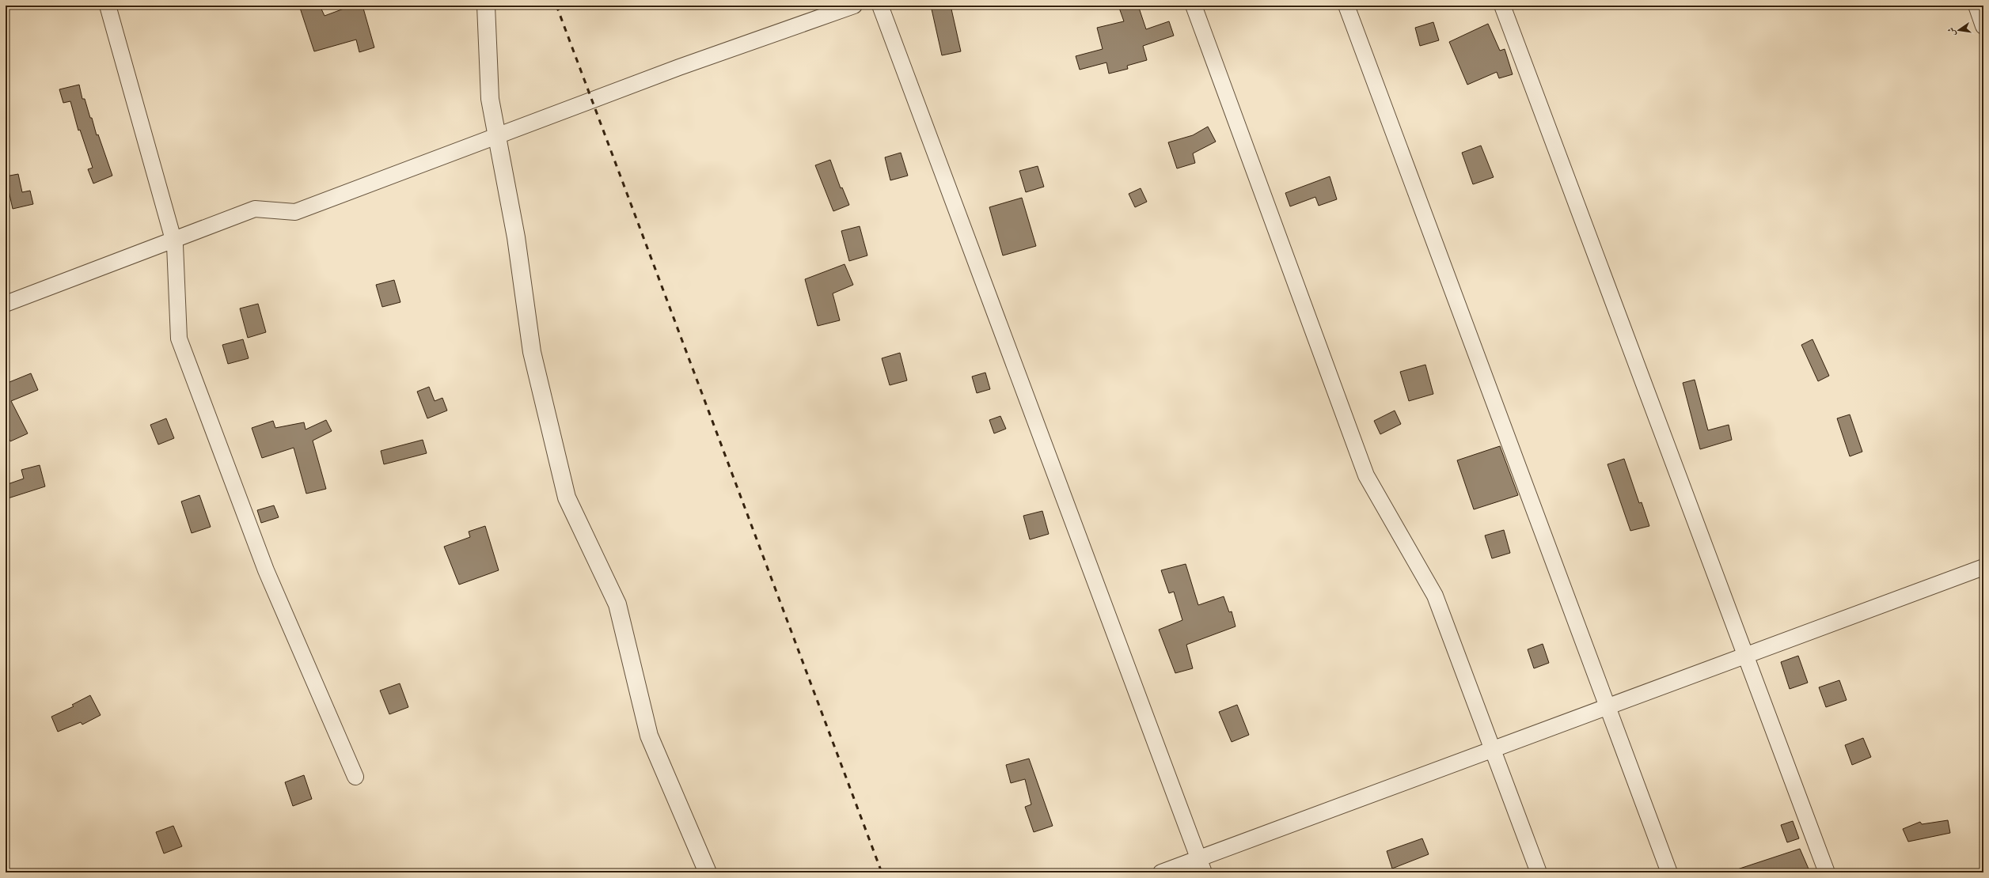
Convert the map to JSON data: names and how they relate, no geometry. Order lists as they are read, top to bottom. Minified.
{"north":"left"}
